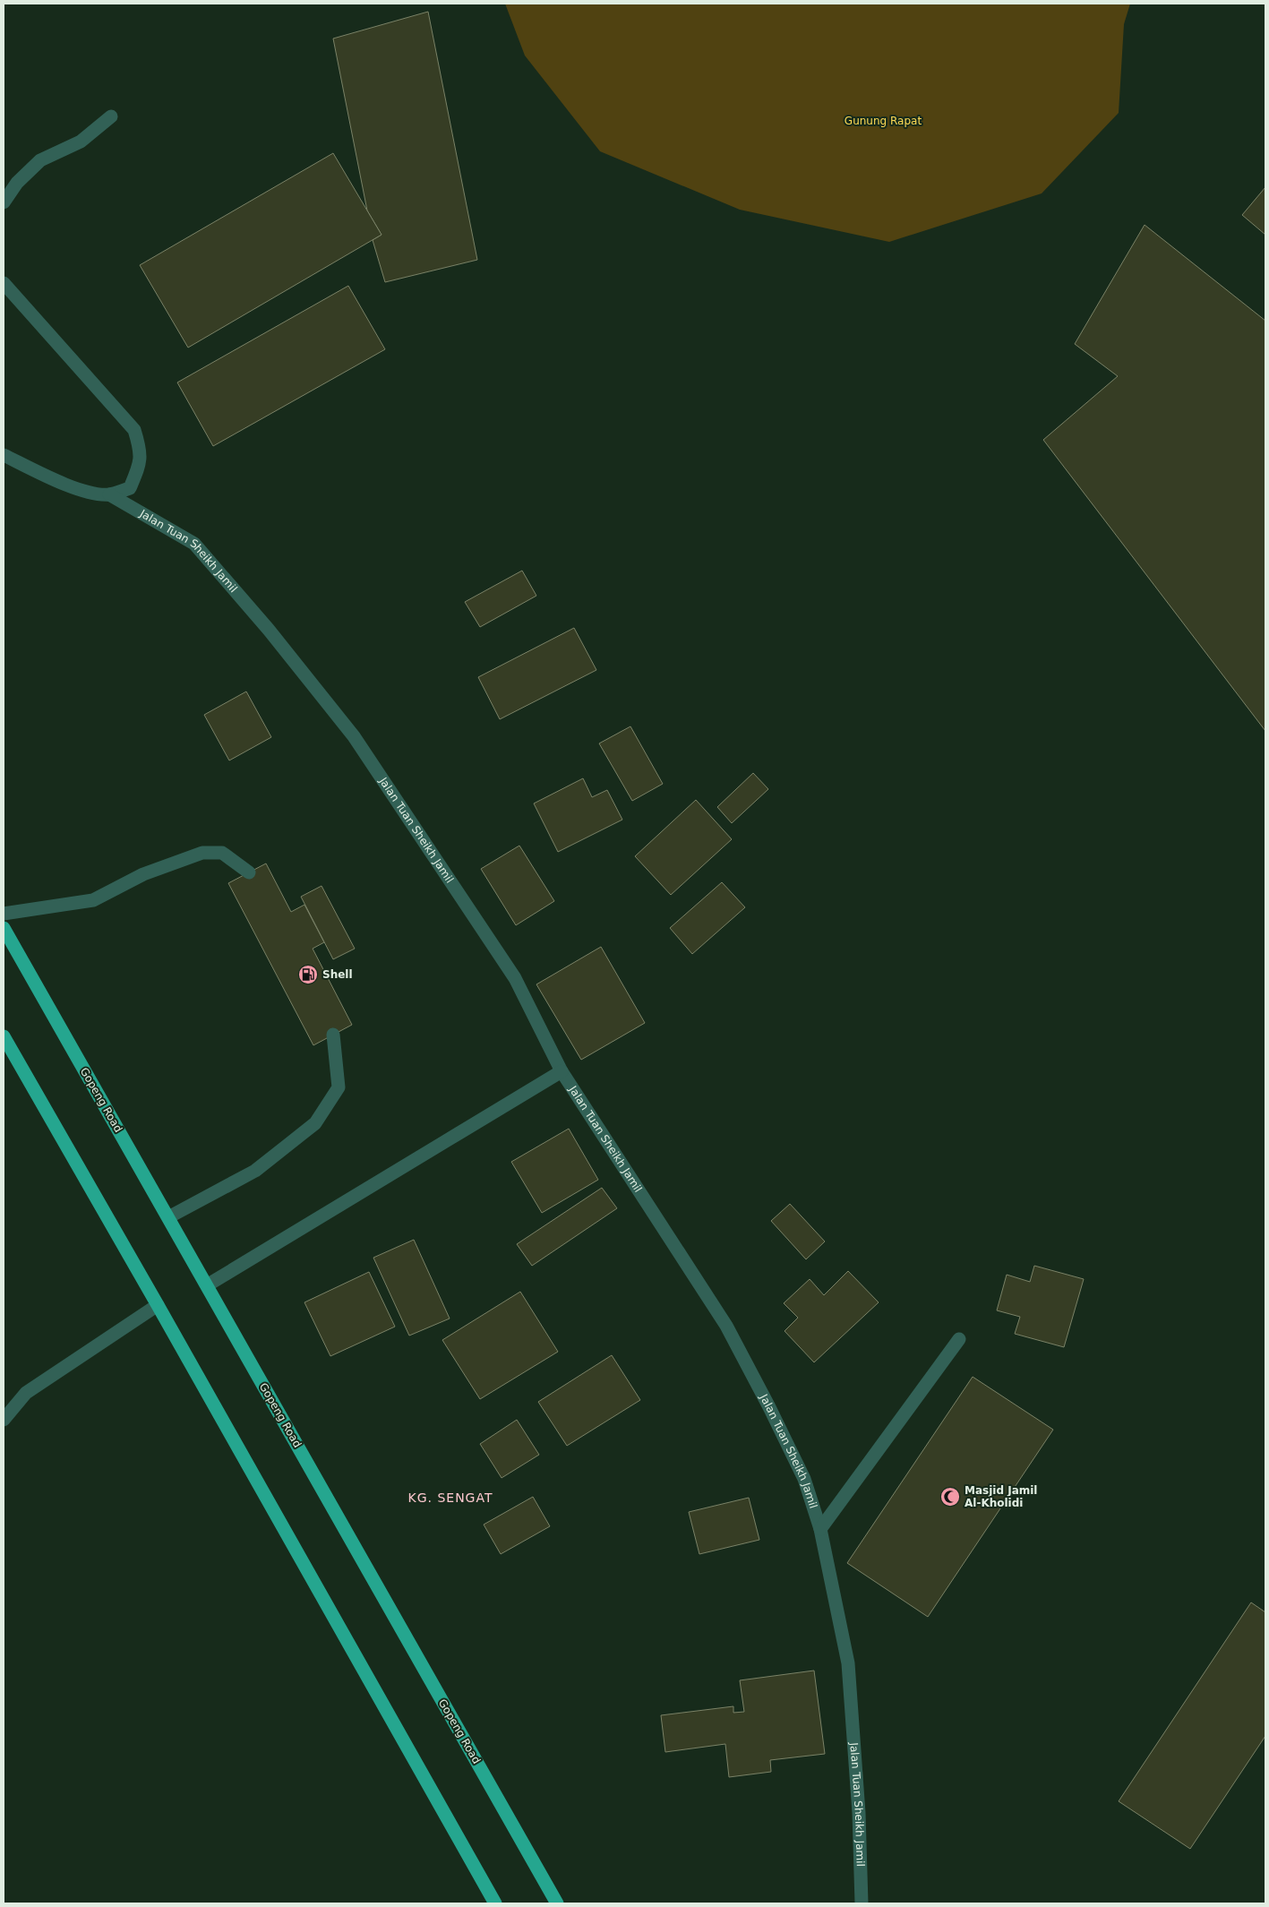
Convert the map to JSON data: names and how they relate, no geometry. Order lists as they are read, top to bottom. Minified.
{"streets":{"highway":["Gopeng Road"],"street":["Jalan Tuan Sheikh Jamil"]},"districts":["KG. SENGAT"],"parks":["Gunung Rapat"],"places":{"fuel station":["Shell"],"mosque":["Masjid Jamil Al-Kholidi"]}}
